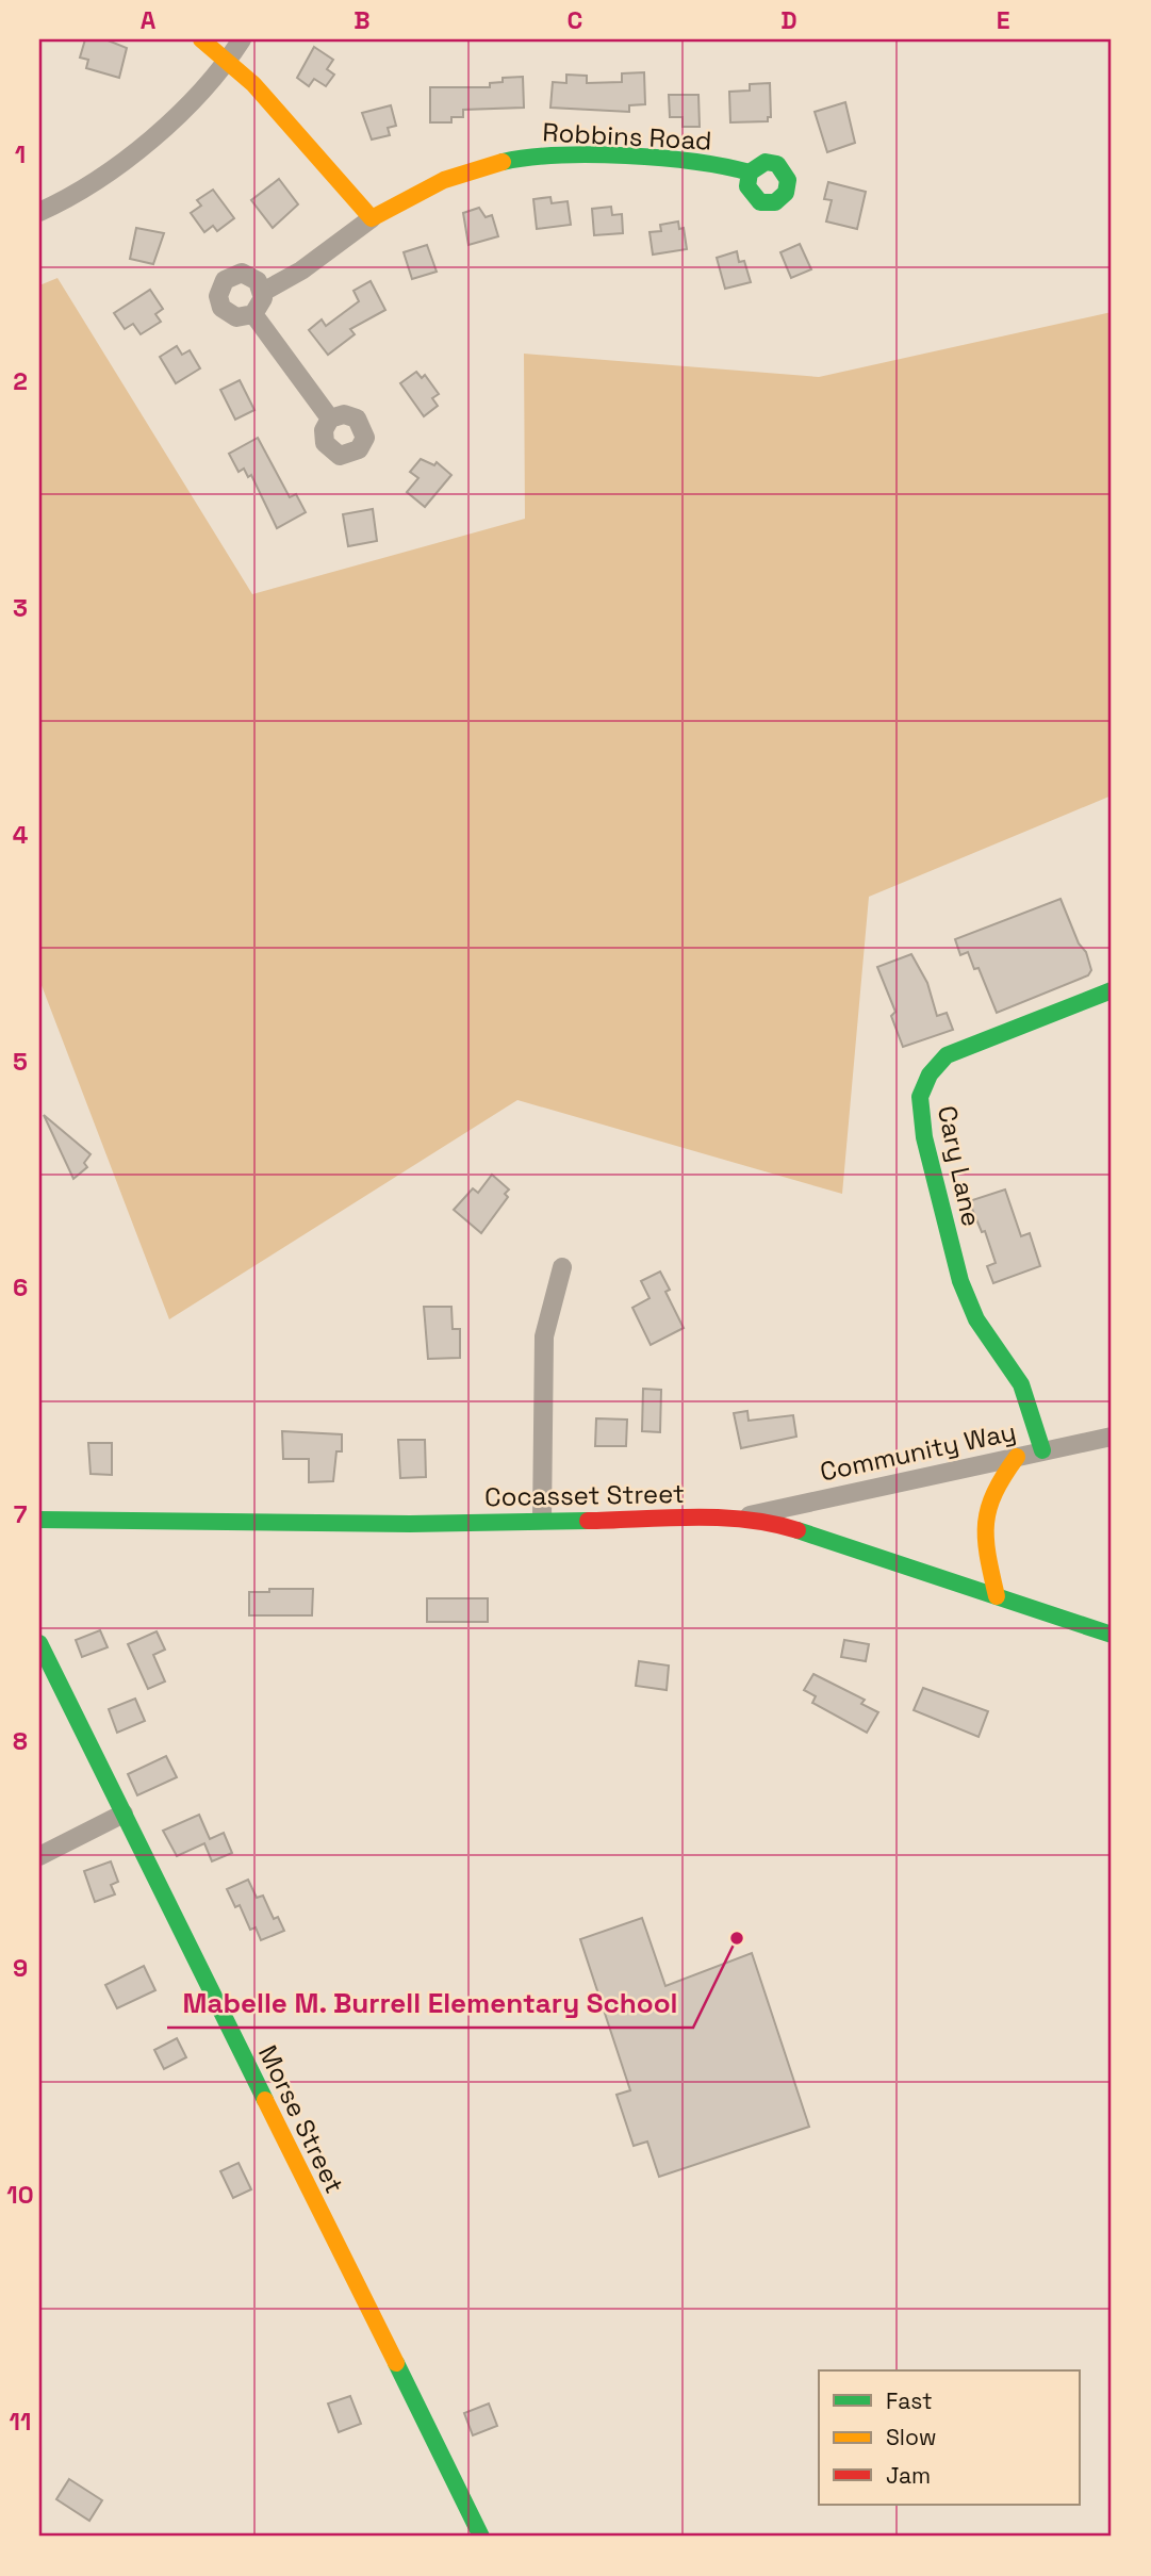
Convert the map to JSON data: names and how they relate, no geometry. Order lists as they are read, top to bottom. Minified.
{"streets":{"street":["Robbins Road","Cary Lane","Community Way","Cocasset Street","Morse Street"]},"crossings":[["Cary Lane","Community Way"],["Community Way","Cocasset Street"]],"places":["Mabelle M. Burrell Elementary School"],"legend":["Fast","Slow","Jam"],"grid":{"columns":["A","B","C","D","E"],"rows":["1","2","3","4","5","6","7","8","9","10","11"]}}
